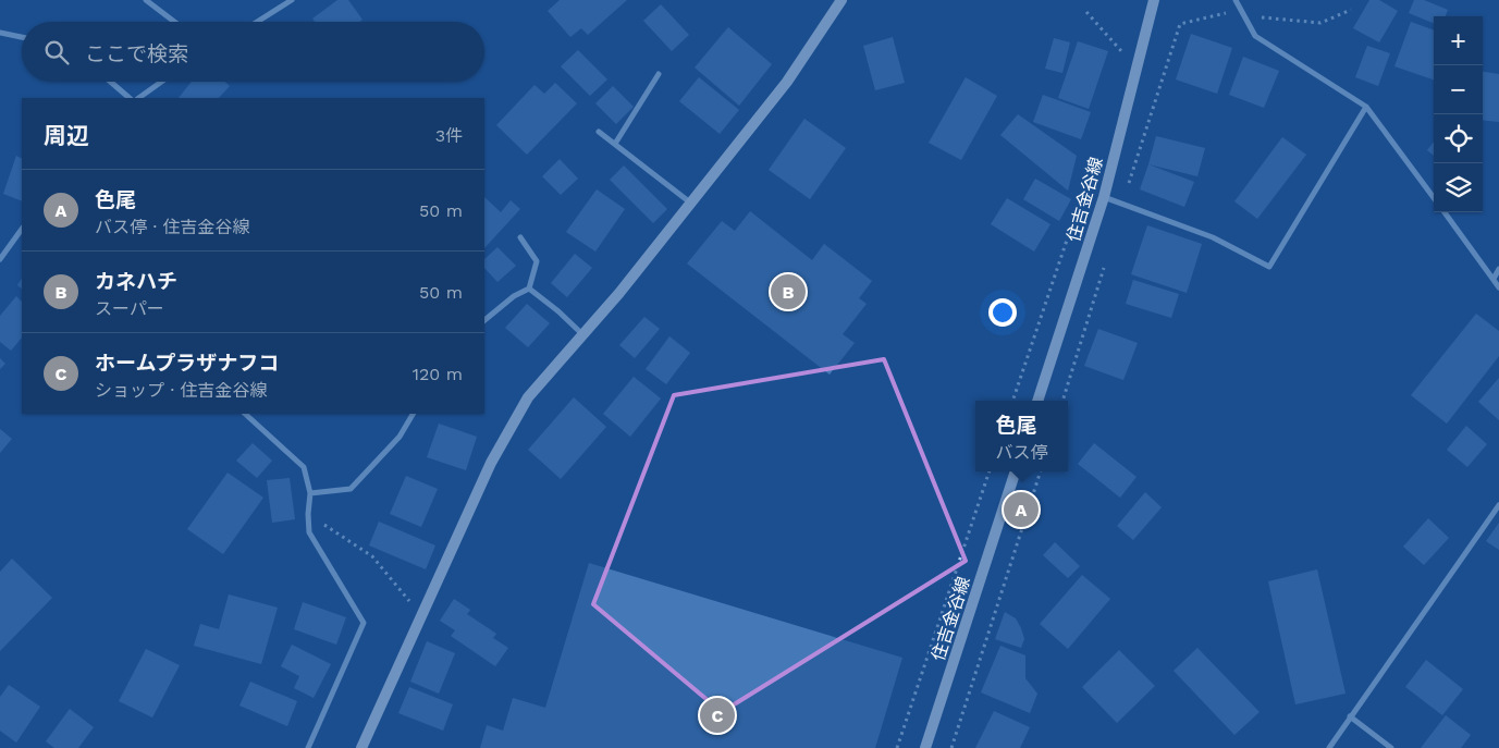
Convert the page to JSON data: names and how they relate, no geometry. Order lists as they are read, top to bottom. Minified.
{"streets":{"street":["住吉金谷線"]},"page":{"map_buttons":["+","−"],"search":"ここで検索","heading":["周辺","3件"],"list":[{"mark":"A","name":"色尾","note":"バス停 · 住吉金谷線","value":"50 m"},{"mark":"B","name":"カネハチ","note":"スーパー","value":"50 m"},{"mark":"C","name":"ホームプラザナフコ","note":"ショップ · 住吉金谷線","value":"120 m"}],"pins":["B","A","C"],"popup":["色尾","バス停"]}}
